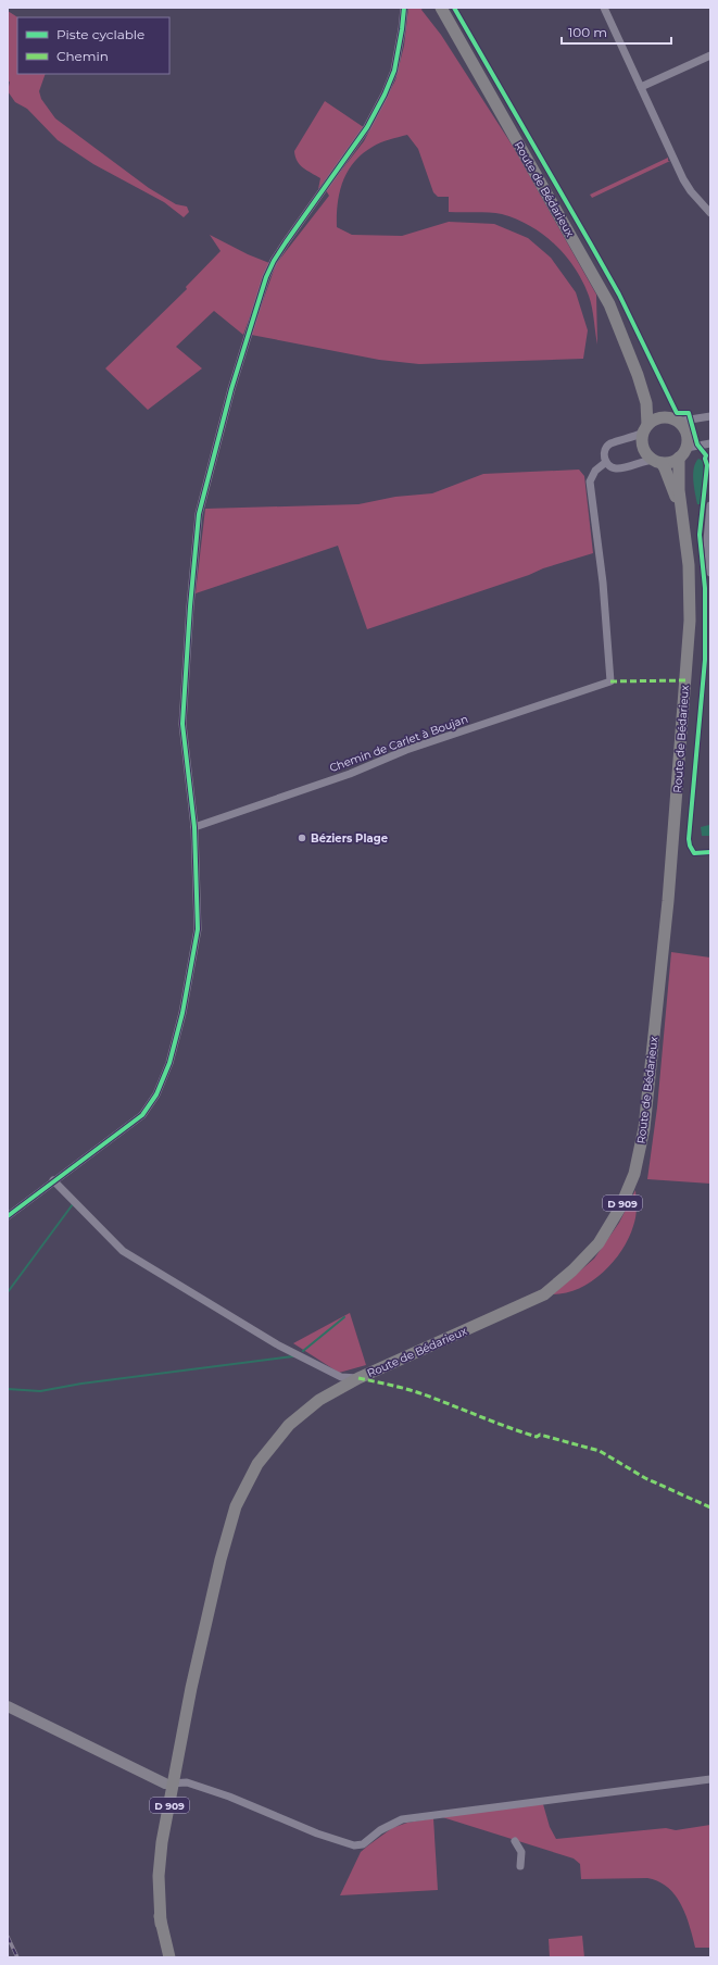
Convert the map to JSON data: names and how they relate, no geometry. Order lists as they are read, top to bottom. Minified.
{"streets":{"main road":["Route de Bédarieux","D 909"],"street":["Chemin de Carlet à Boujan"]},"places":["Béziers Plage"],"legend":["Piste cyclable","Chemin"],"scale_bar":"100 m"}
